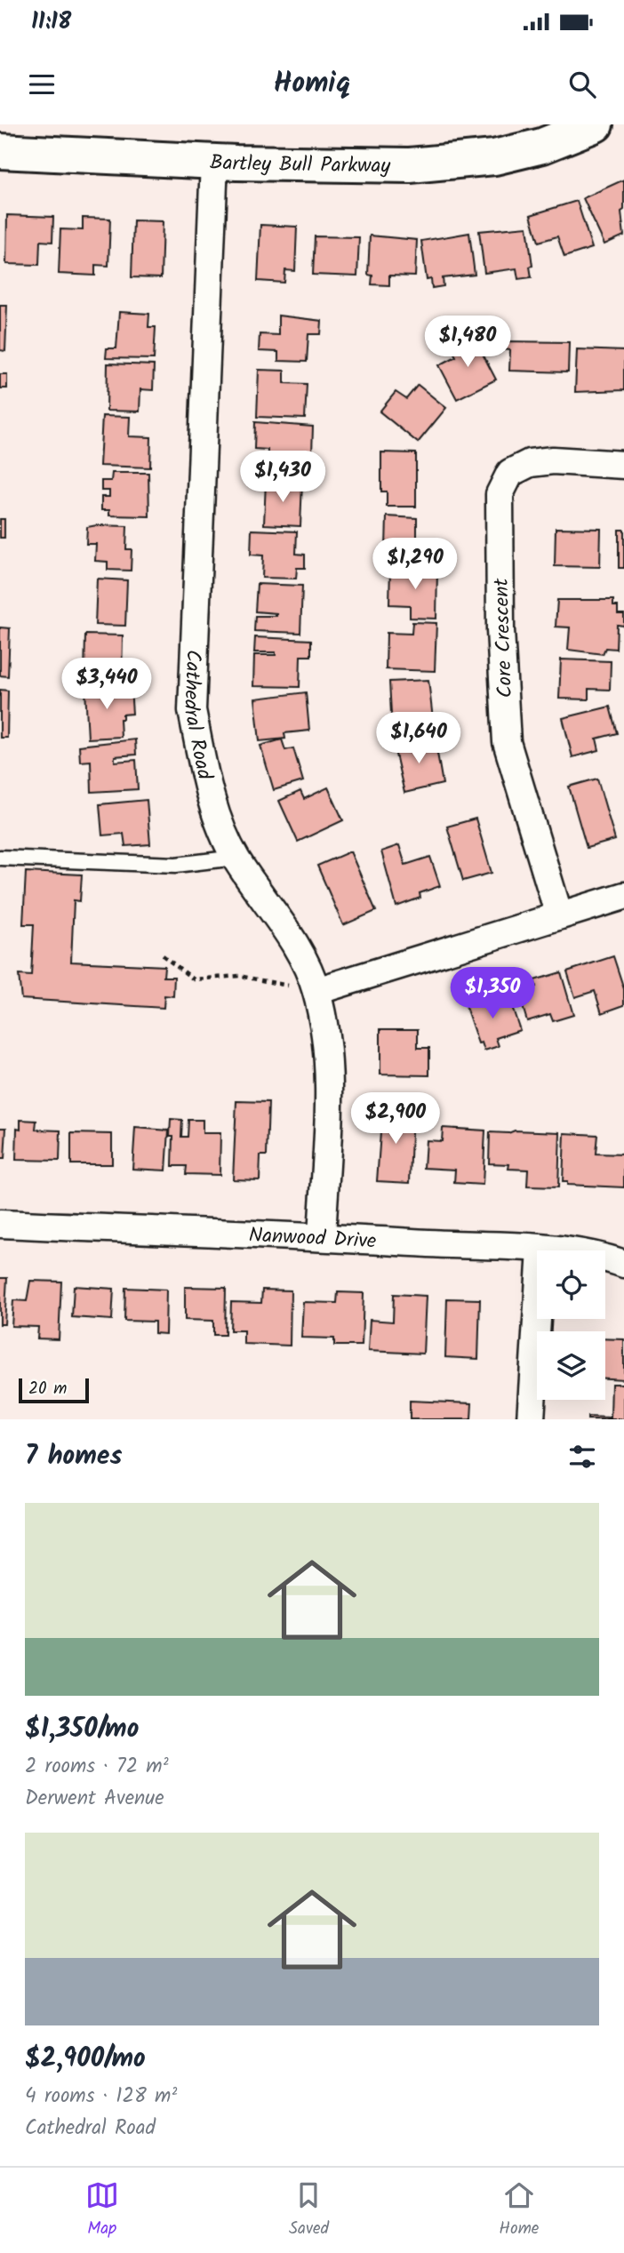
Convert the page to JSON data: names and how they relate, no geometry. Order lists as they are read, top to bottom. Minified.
{"streets":{"street":["Bartley Bull Parkway","Core Crescent","Cathedral Road","Nanwood Drive"]},"crossings":[["Bartley Bull Parkway","Cathedral Road"],["Cathedral Road","Nanwood Drive"]],"scale_bar":"20 m","page":{"status":"11:18","header":"Homiq","price":["$1,480","$1,430","$1,290","$3,440","$1,640","$1,350","$2,900"],"scale":"20 m","heading":"7 homes","list":[{"name":"$1,350/mo","note":"2 rooms · 72 m² · Derwent Avenue"},{"name":"$2,900/mo","note":"4 rooms · 128 m² · Cathedral Road"}],"tabs":["Map","Saved","Home"]}}
